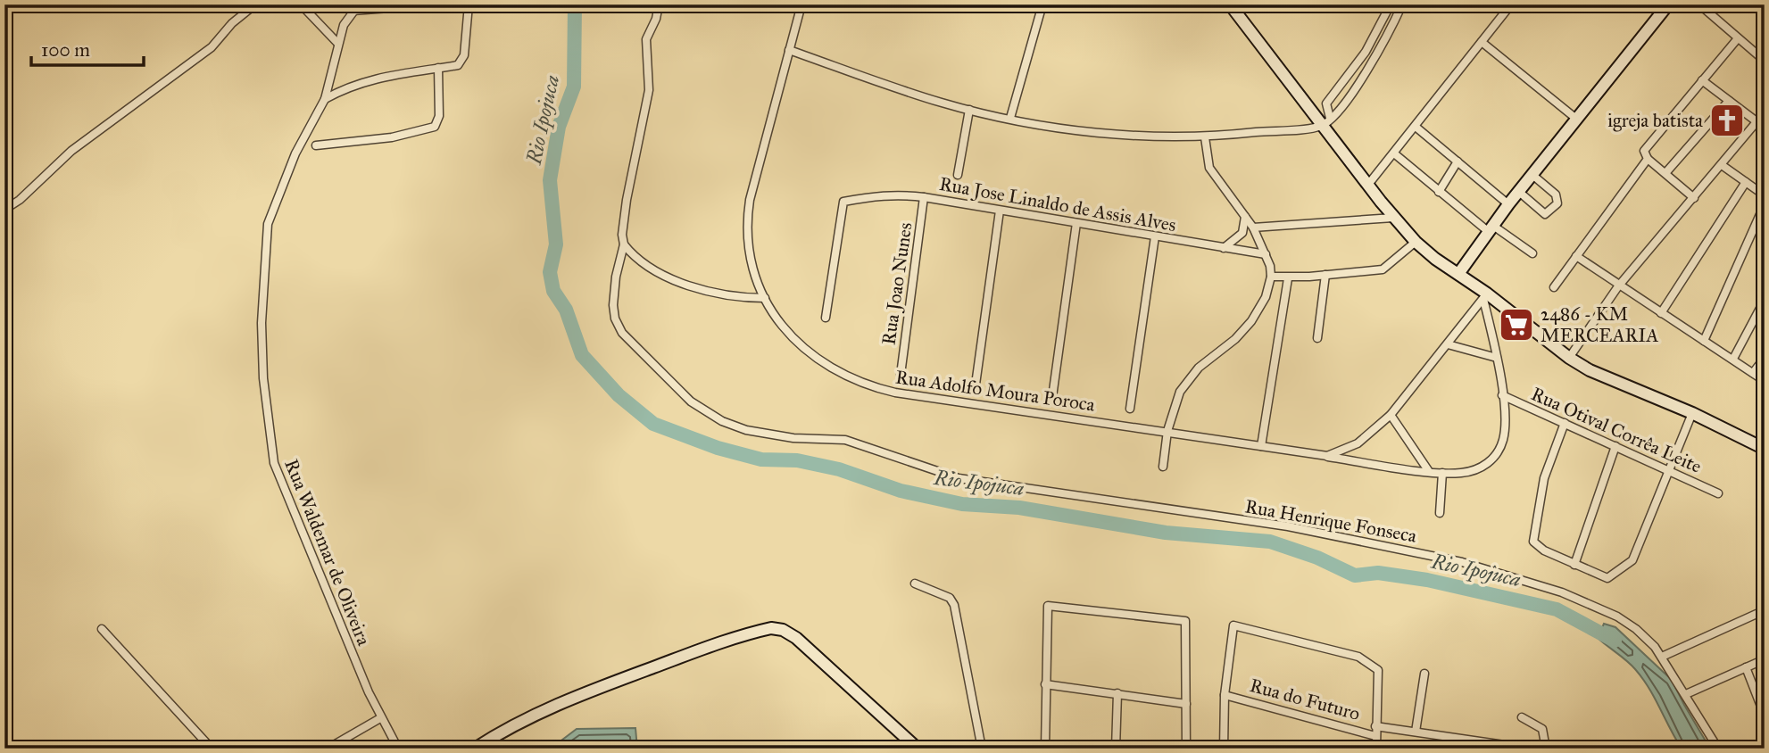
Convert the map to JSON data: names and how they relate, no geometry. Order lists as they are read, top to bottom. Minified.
{"streets":{"street":["Rua Jose Linaldo de Assis Alves","Rua Joao Nunes","Rua Adolfo Moura Poroca","Rua Otival Corrêa Leite","Rua Henrique Fonseca","Rua Waldemar de Oliveira","Rua do Futuro"]},"crossings":[["Rua Jose Linaldo de Assis Alves","Rua Joao Nunes"],["Rua Adolfo Moura Poroca","Rua Otival Corrêa Leite"]],"water":["Rio Ipojuca"],"places":{"church":["igreja batista"],"supermarket":["2486 - KM MERCEARIA"]},"scale_bar":"100 m"}
